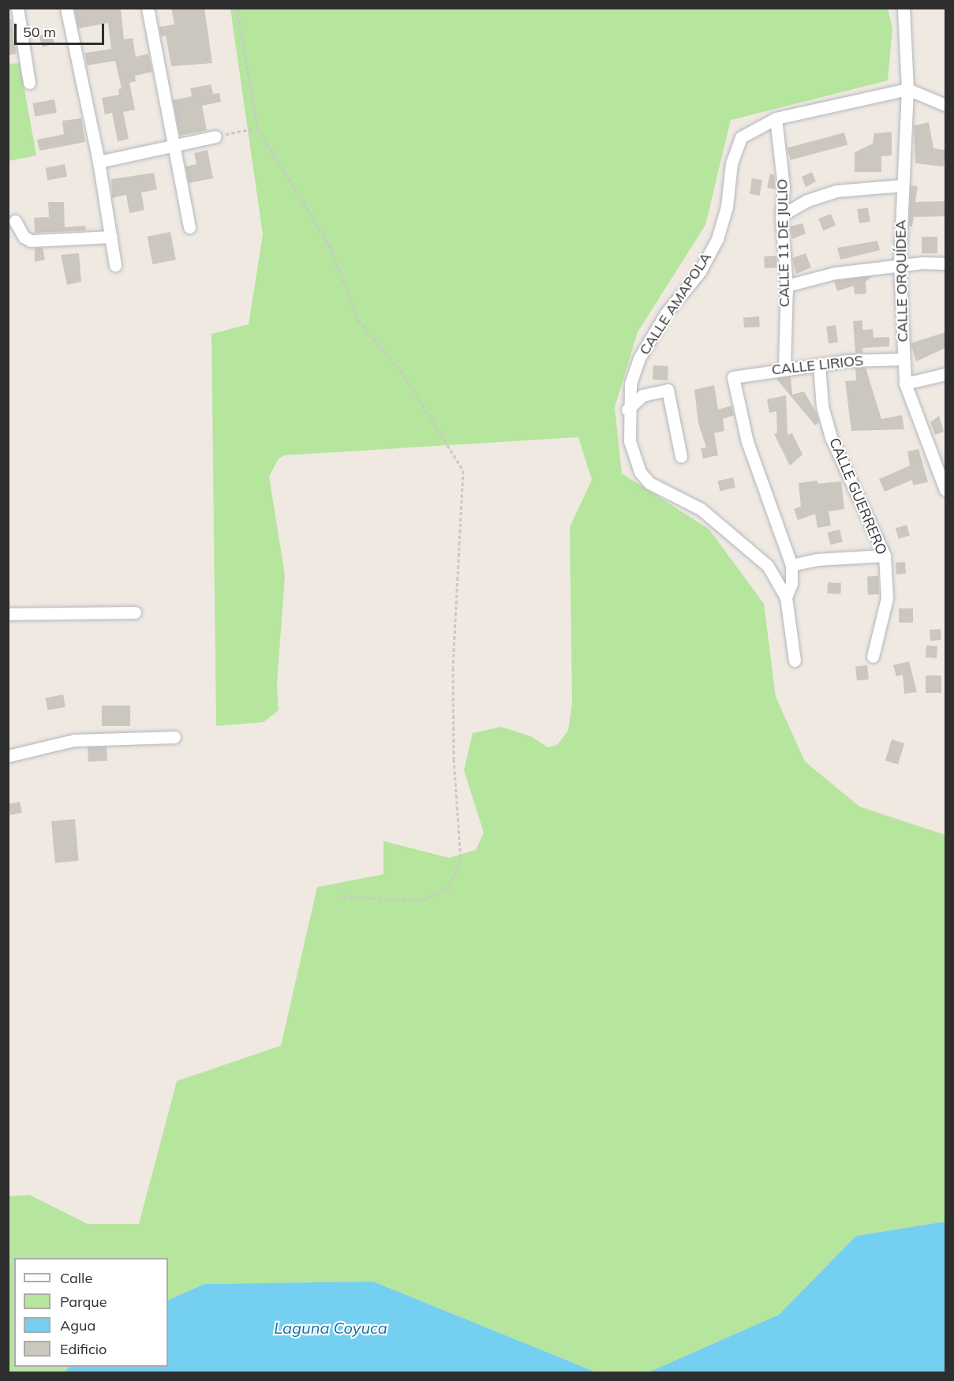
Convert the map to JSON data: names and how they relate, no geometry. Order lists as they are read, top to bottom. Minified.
{"streets":{"street":["CALLE 11 DE JULIO","CALLE ORQUÍDEA","CALLE AMAPOLA","CALLE LIRIOS","CALLE GUERRERO"]},"crossings":[["CALLE 11 DE JULIO","CALLE AMAPOLA"],["CALLE 11 DE JULIO","CALLE LIRIOS"],["CALLE ORQUÍDEA","CALLE AMAPOLA"],["CALLE ORQUÍDEA","CALLE LIRIOS"],["CALLE LIRIOS","CALLE GUERRERO"]],"water":["Laguna Coyuca"],"legend":["Calle","Parque","Agua","Edificio"],"scale_bar":"50 m"}
